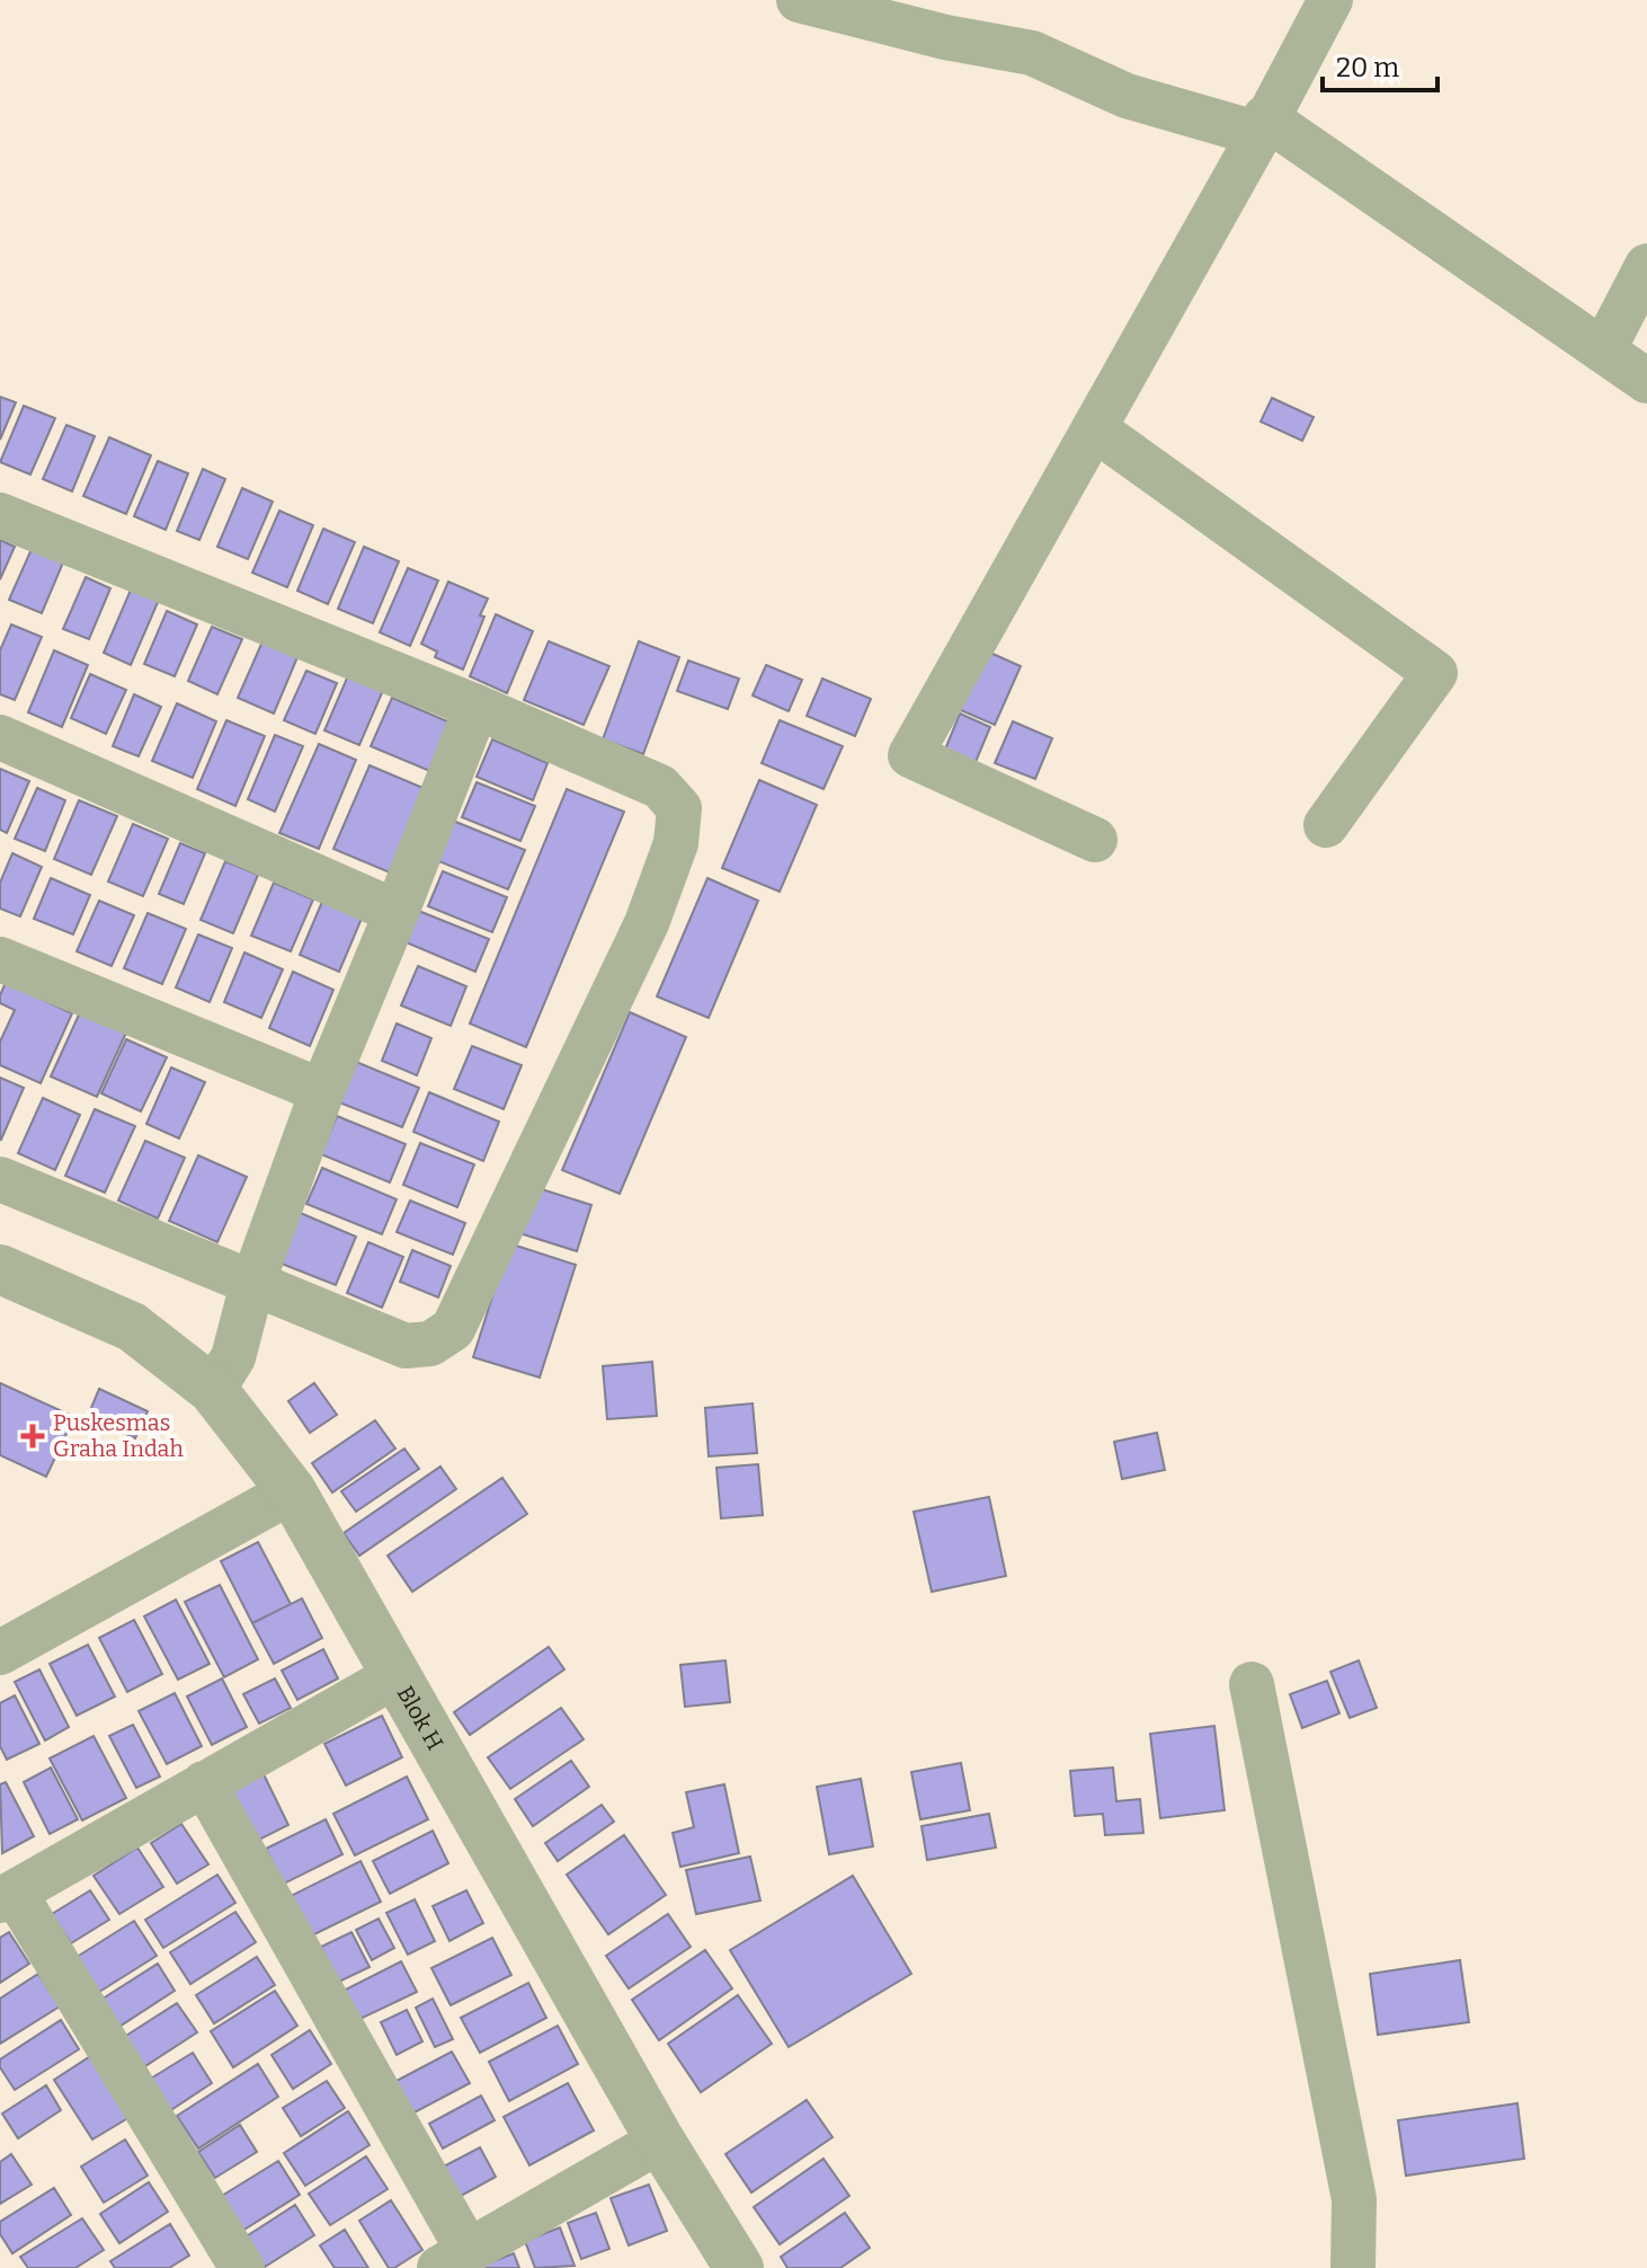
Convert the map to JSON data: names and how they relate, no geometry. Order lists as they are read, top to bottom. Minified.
{"streets":{"street":["Blok H"]},"places":{"health":["Puskesmas Graha Indah"]},"scale_bar":"20 m"}
